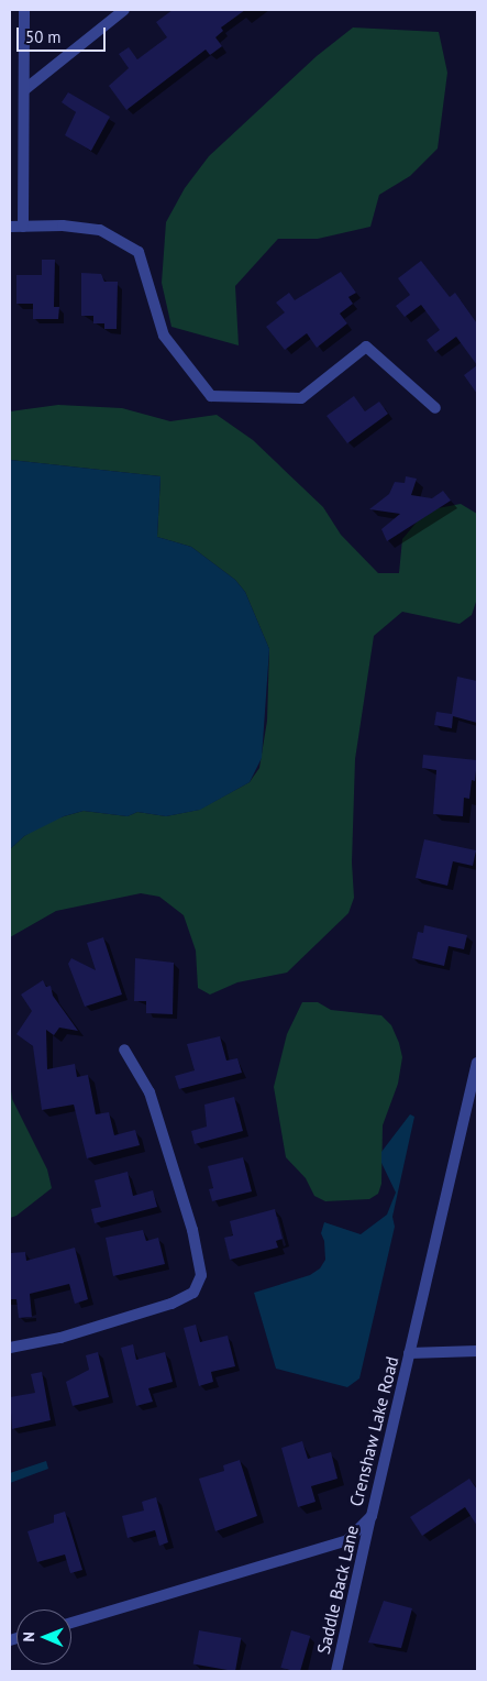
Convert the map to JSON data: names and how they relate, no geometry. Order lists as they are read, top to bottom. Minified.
{"streets":{"street":["Crenshaw Lake Road","Saddle Back Lane"]},"crossings":[["Crenshaw Lake Road","Saddle Back Lane"]],"scale_bar":"50 m","north":"left"}
